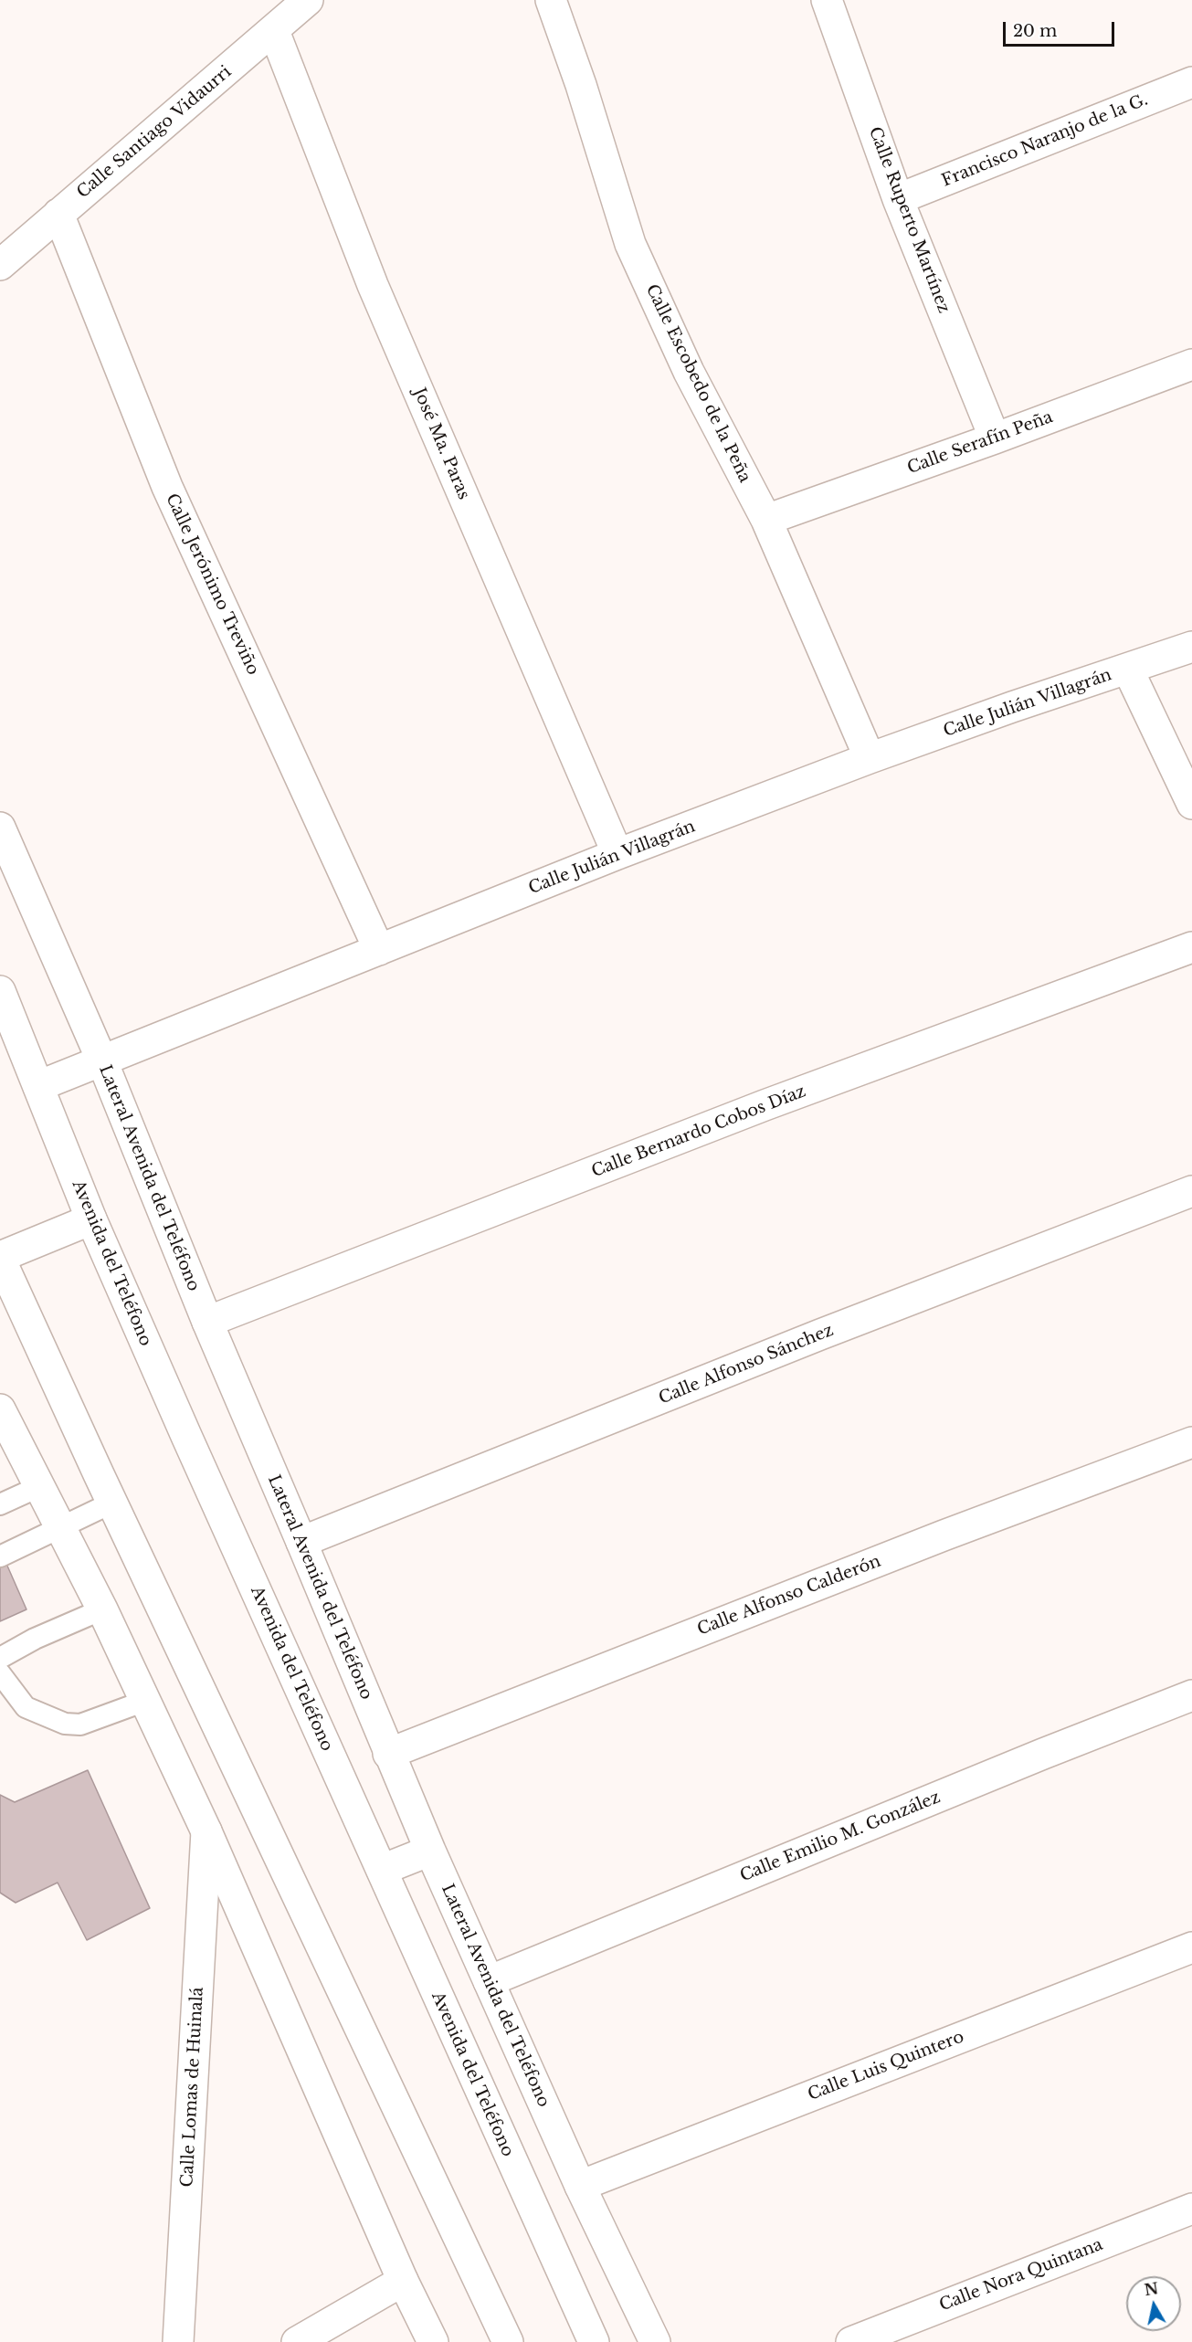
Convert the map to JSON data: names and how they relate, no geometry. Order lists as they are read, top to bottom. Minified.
{"streets":{"street":["Calle Santiago Vidaurri","Francisco Naranjo de la G.","Calle Ruperto Martínez","Calle Escobedo de la Peña","Calle Serafín Peña","José Ma. Paras","Calle Jerónimo Treviño","Calle Julián Villagrán","Calle Bernardo Cobos Díaz","Lateral Avenida del Teléfono","Avenida del Teléfono","Calle Alfonso Sánchez","Calle Alfonso Calderón","Calle Emilio M. González","Calle Luis Quintero","Calle Lomas de Huinalá","Calle Nora Quintana"]},"crossings":[["Calle Santiago Vidaurri","José Ma. Paras"],["Calle Santiago Vidaurri","Calle Jerónimo Treviño"],["Francisco Naranjo de la G.","Calle Ruperto Martínez"],["Calle Ruperto Martínez","Calle Serafín Peña"],["Calle Escobedo de la Peña","Calle Serafín Peña"],["Calle Escobedo de la Peña","Calle Julián Villagrán"],["José Ma. Paras","Calle Julián Villagrán"],["Calle Jerónimo Treviño","Calle Julián Villagrán"],["Calle Julián Villagrán","Lateral Avenida del Teléfono"],["Calle Julián Villagrán","Avenida del Teléfono"],["Calle Bernardo Cobos Díaz","Lateral Avenida del Teléfono"],["Lateral Avenida del Teléfono","Calle Alfonso Sánchez"],["Lateral Avenida del Teléfono","Calle Alfonso Calderón"],["Lateral Avenida del Teléfono","Calle Emilio M. González"],["Lateral Avenida del Teléfono","Calle Luis Quintero"]],"scale_bar":"20 m","north":"top"}
